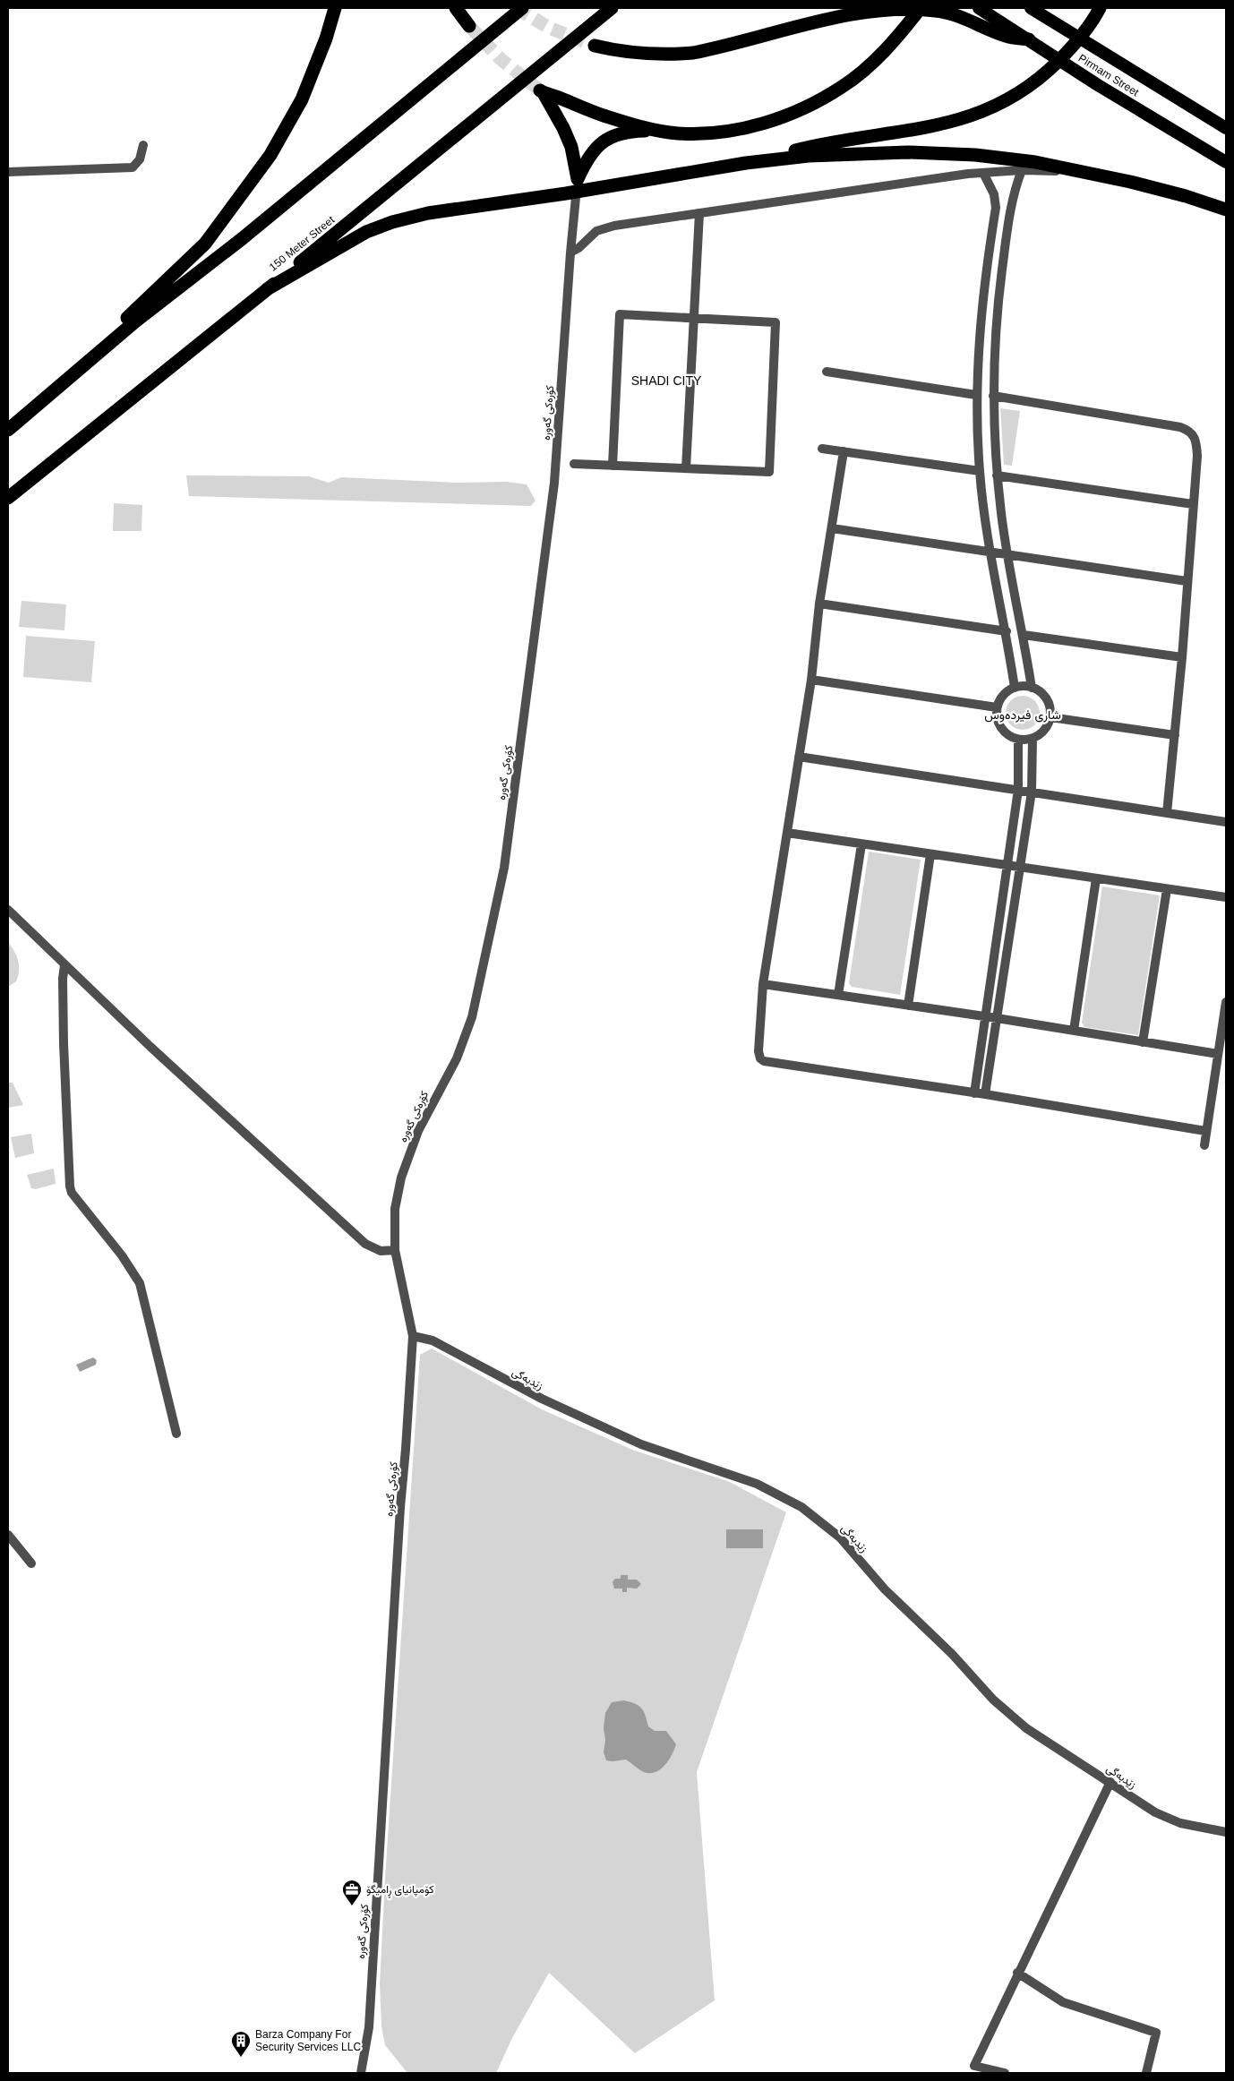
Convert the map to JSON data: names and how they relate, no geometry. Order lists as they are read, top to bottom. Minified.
{"streets":{"highway":["Pirmam Street","150 Meter Street"],"street":["کۆرەکی گەورە","زێدبەگی"]},"crossings":[["کۆرەکی گەورە","زێدبەگی"]],"districts":["SHADI CITY","شاری فیردەوس"],"places":{"office":["کۆمپانیای ڕامیگۆ"],"building":["Barza Company For Security Services LLC"]}}
